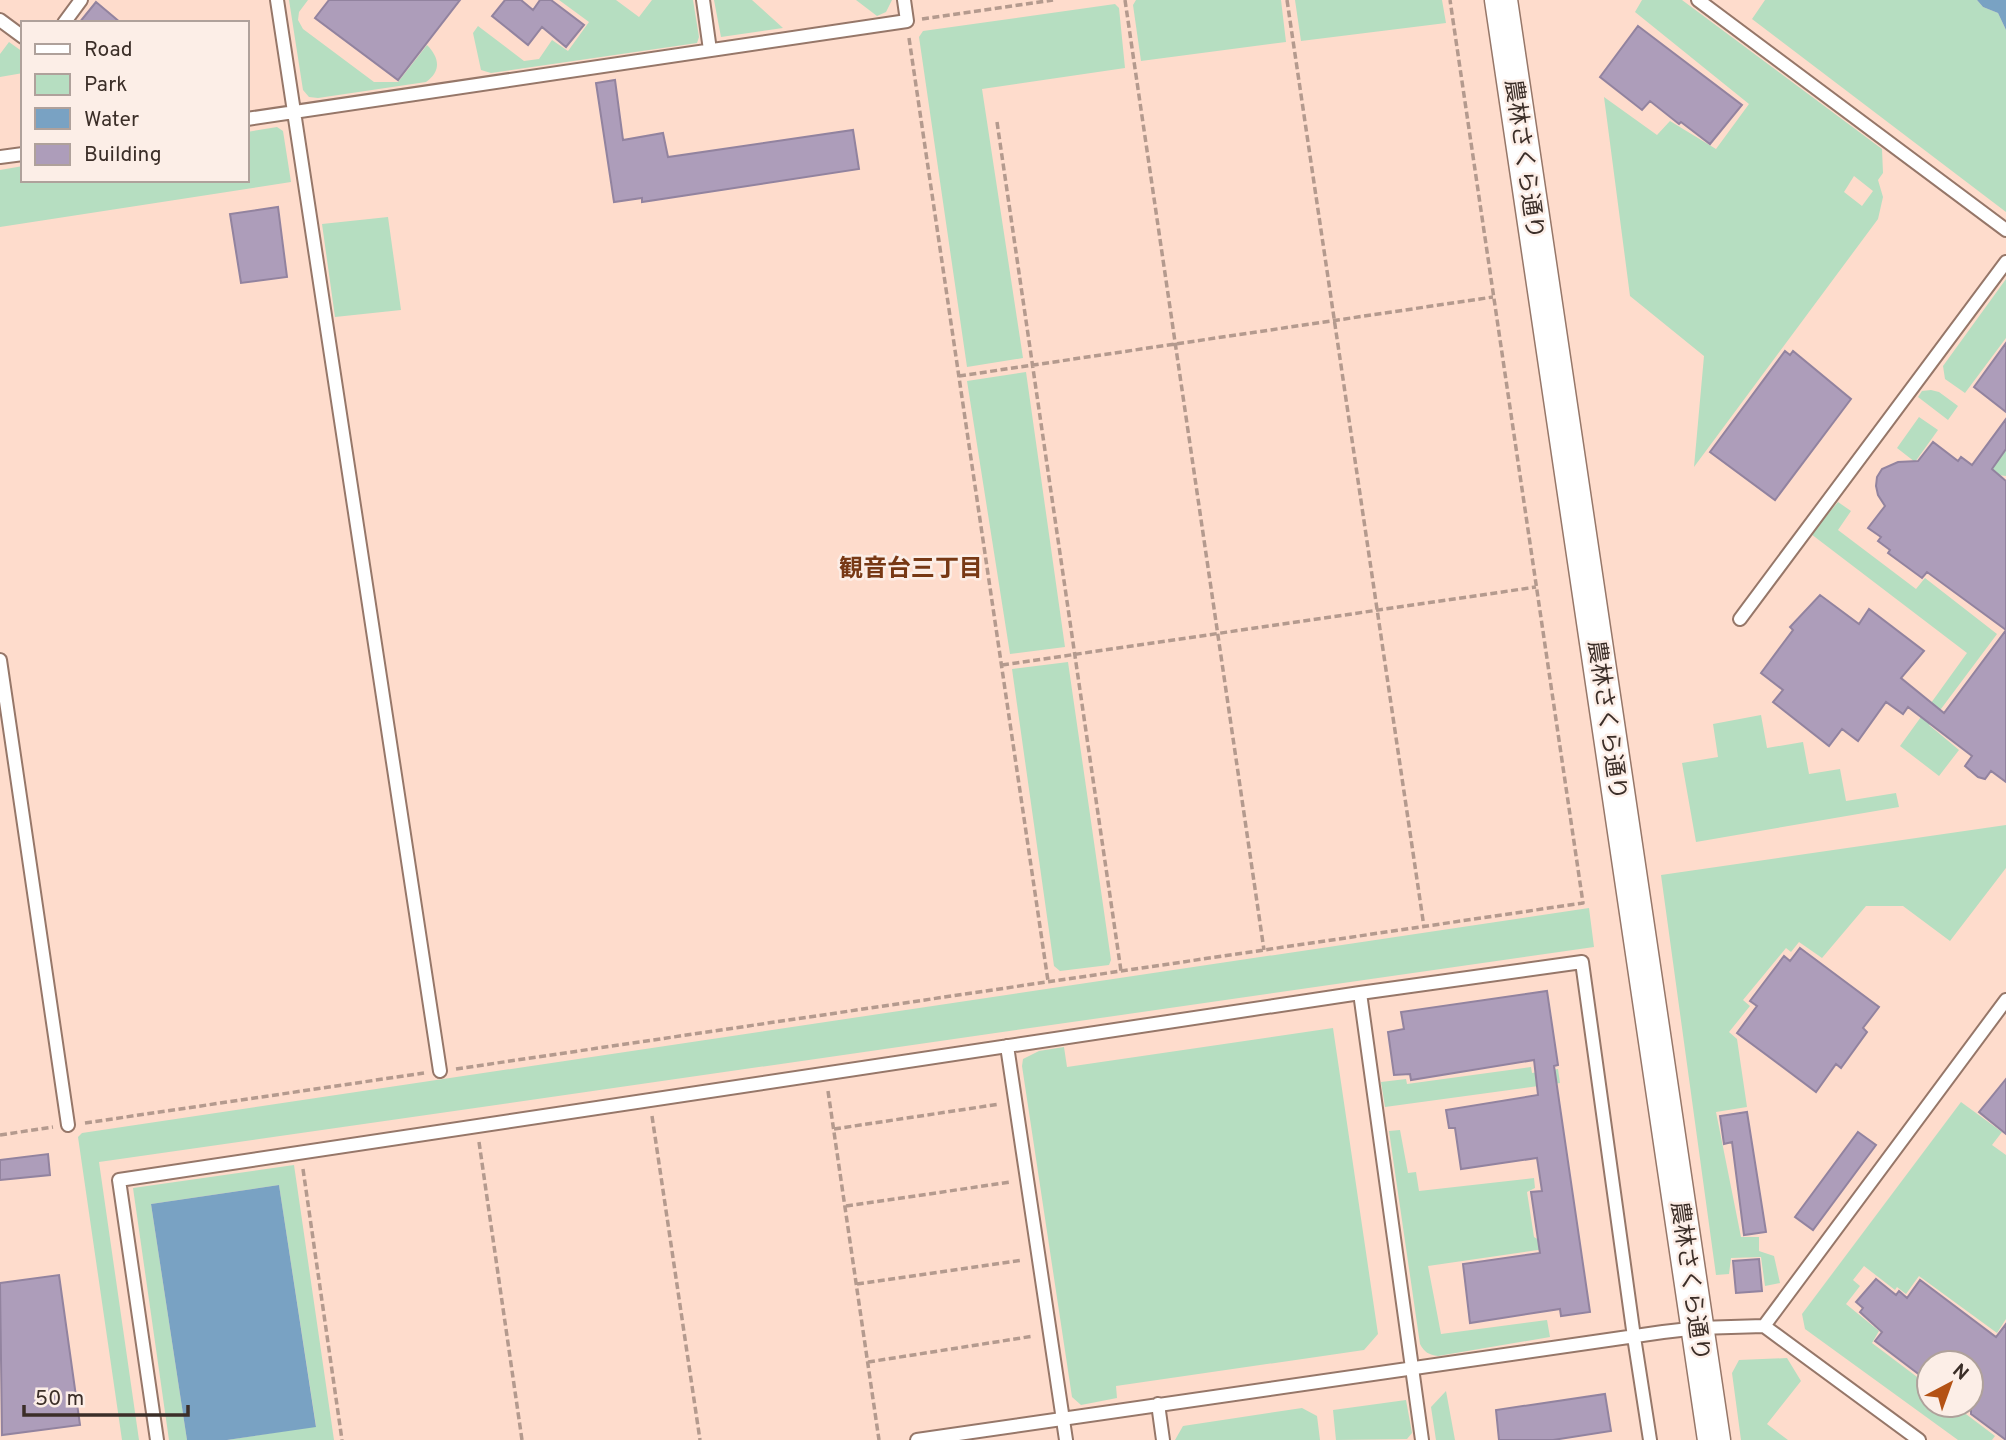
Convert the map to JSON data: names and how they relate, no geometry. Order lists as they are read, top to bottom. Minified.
{"streets":{"street":["農林さくら通り"]},"districts":["観音台三丁目"],"legend":["Road","Park","Water","Building"],"scale_bar":"50 m","north":"top right"}
